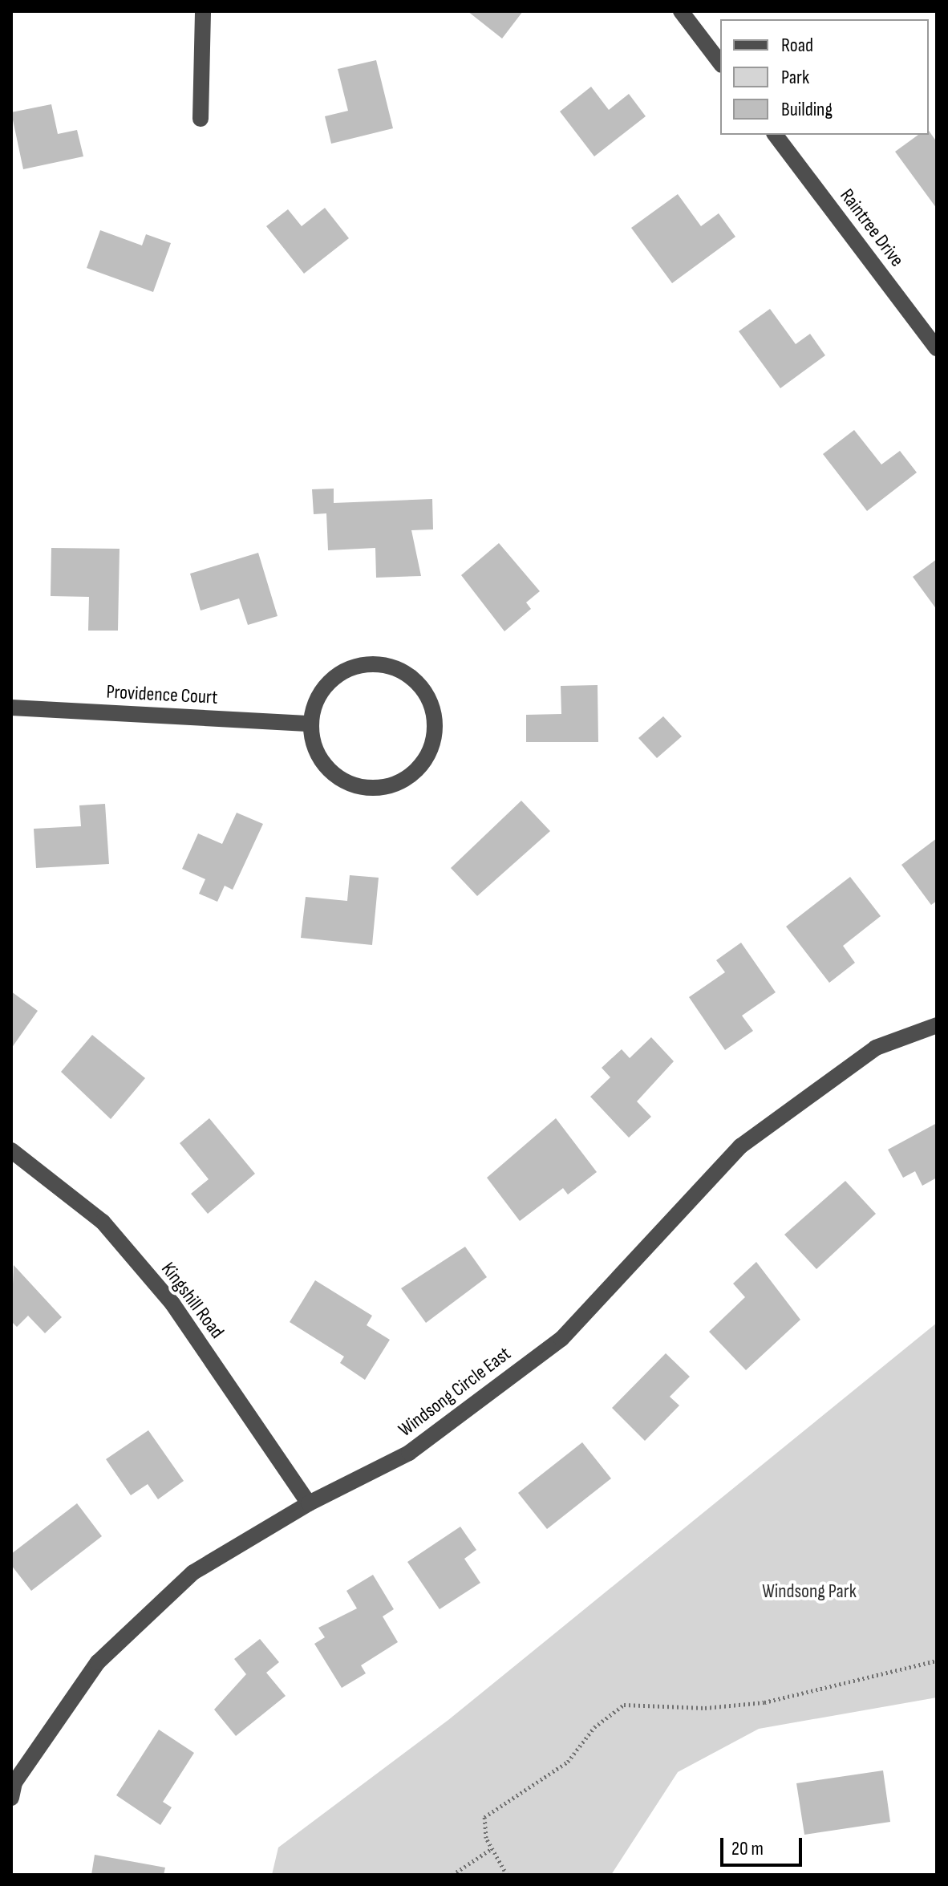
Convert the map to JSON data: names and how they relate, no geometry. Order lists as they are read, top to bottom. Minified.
{"streets":{"street":["Raintree Drive","Providence Court","Kingshill Road","Windsong Circle East"]},"crossings":[["Kingshill Road","Windsong Circle East"]],"parks":["Windsong Park"],"legend":["Road","Park","Building"],"scale_bar":"20 m"}
